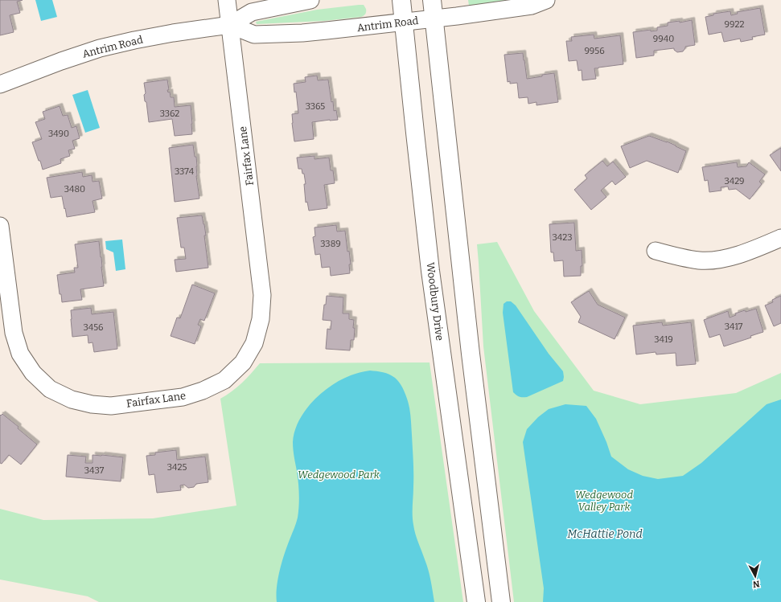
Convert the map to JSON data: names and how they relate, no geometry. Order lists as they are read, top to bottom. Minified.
{"streets":{"main road":["Woodbury Drive"],"street":["Antrim Road","Fairfax Lane"]},"crossings":[["Antrim Road","Fairfax Lane"],["Antrim Road","Woodbury Drive"]],"water":["McHattie Pond"],"parks":["Wedgewood Park","Wedgewood Valley Park"],"house_numbers":["9922","9940","9956","3365","3362","3490","3374","3429","3480","3423","3389","3417","3456","3419","3425","3437"],"north":"bottom"}
